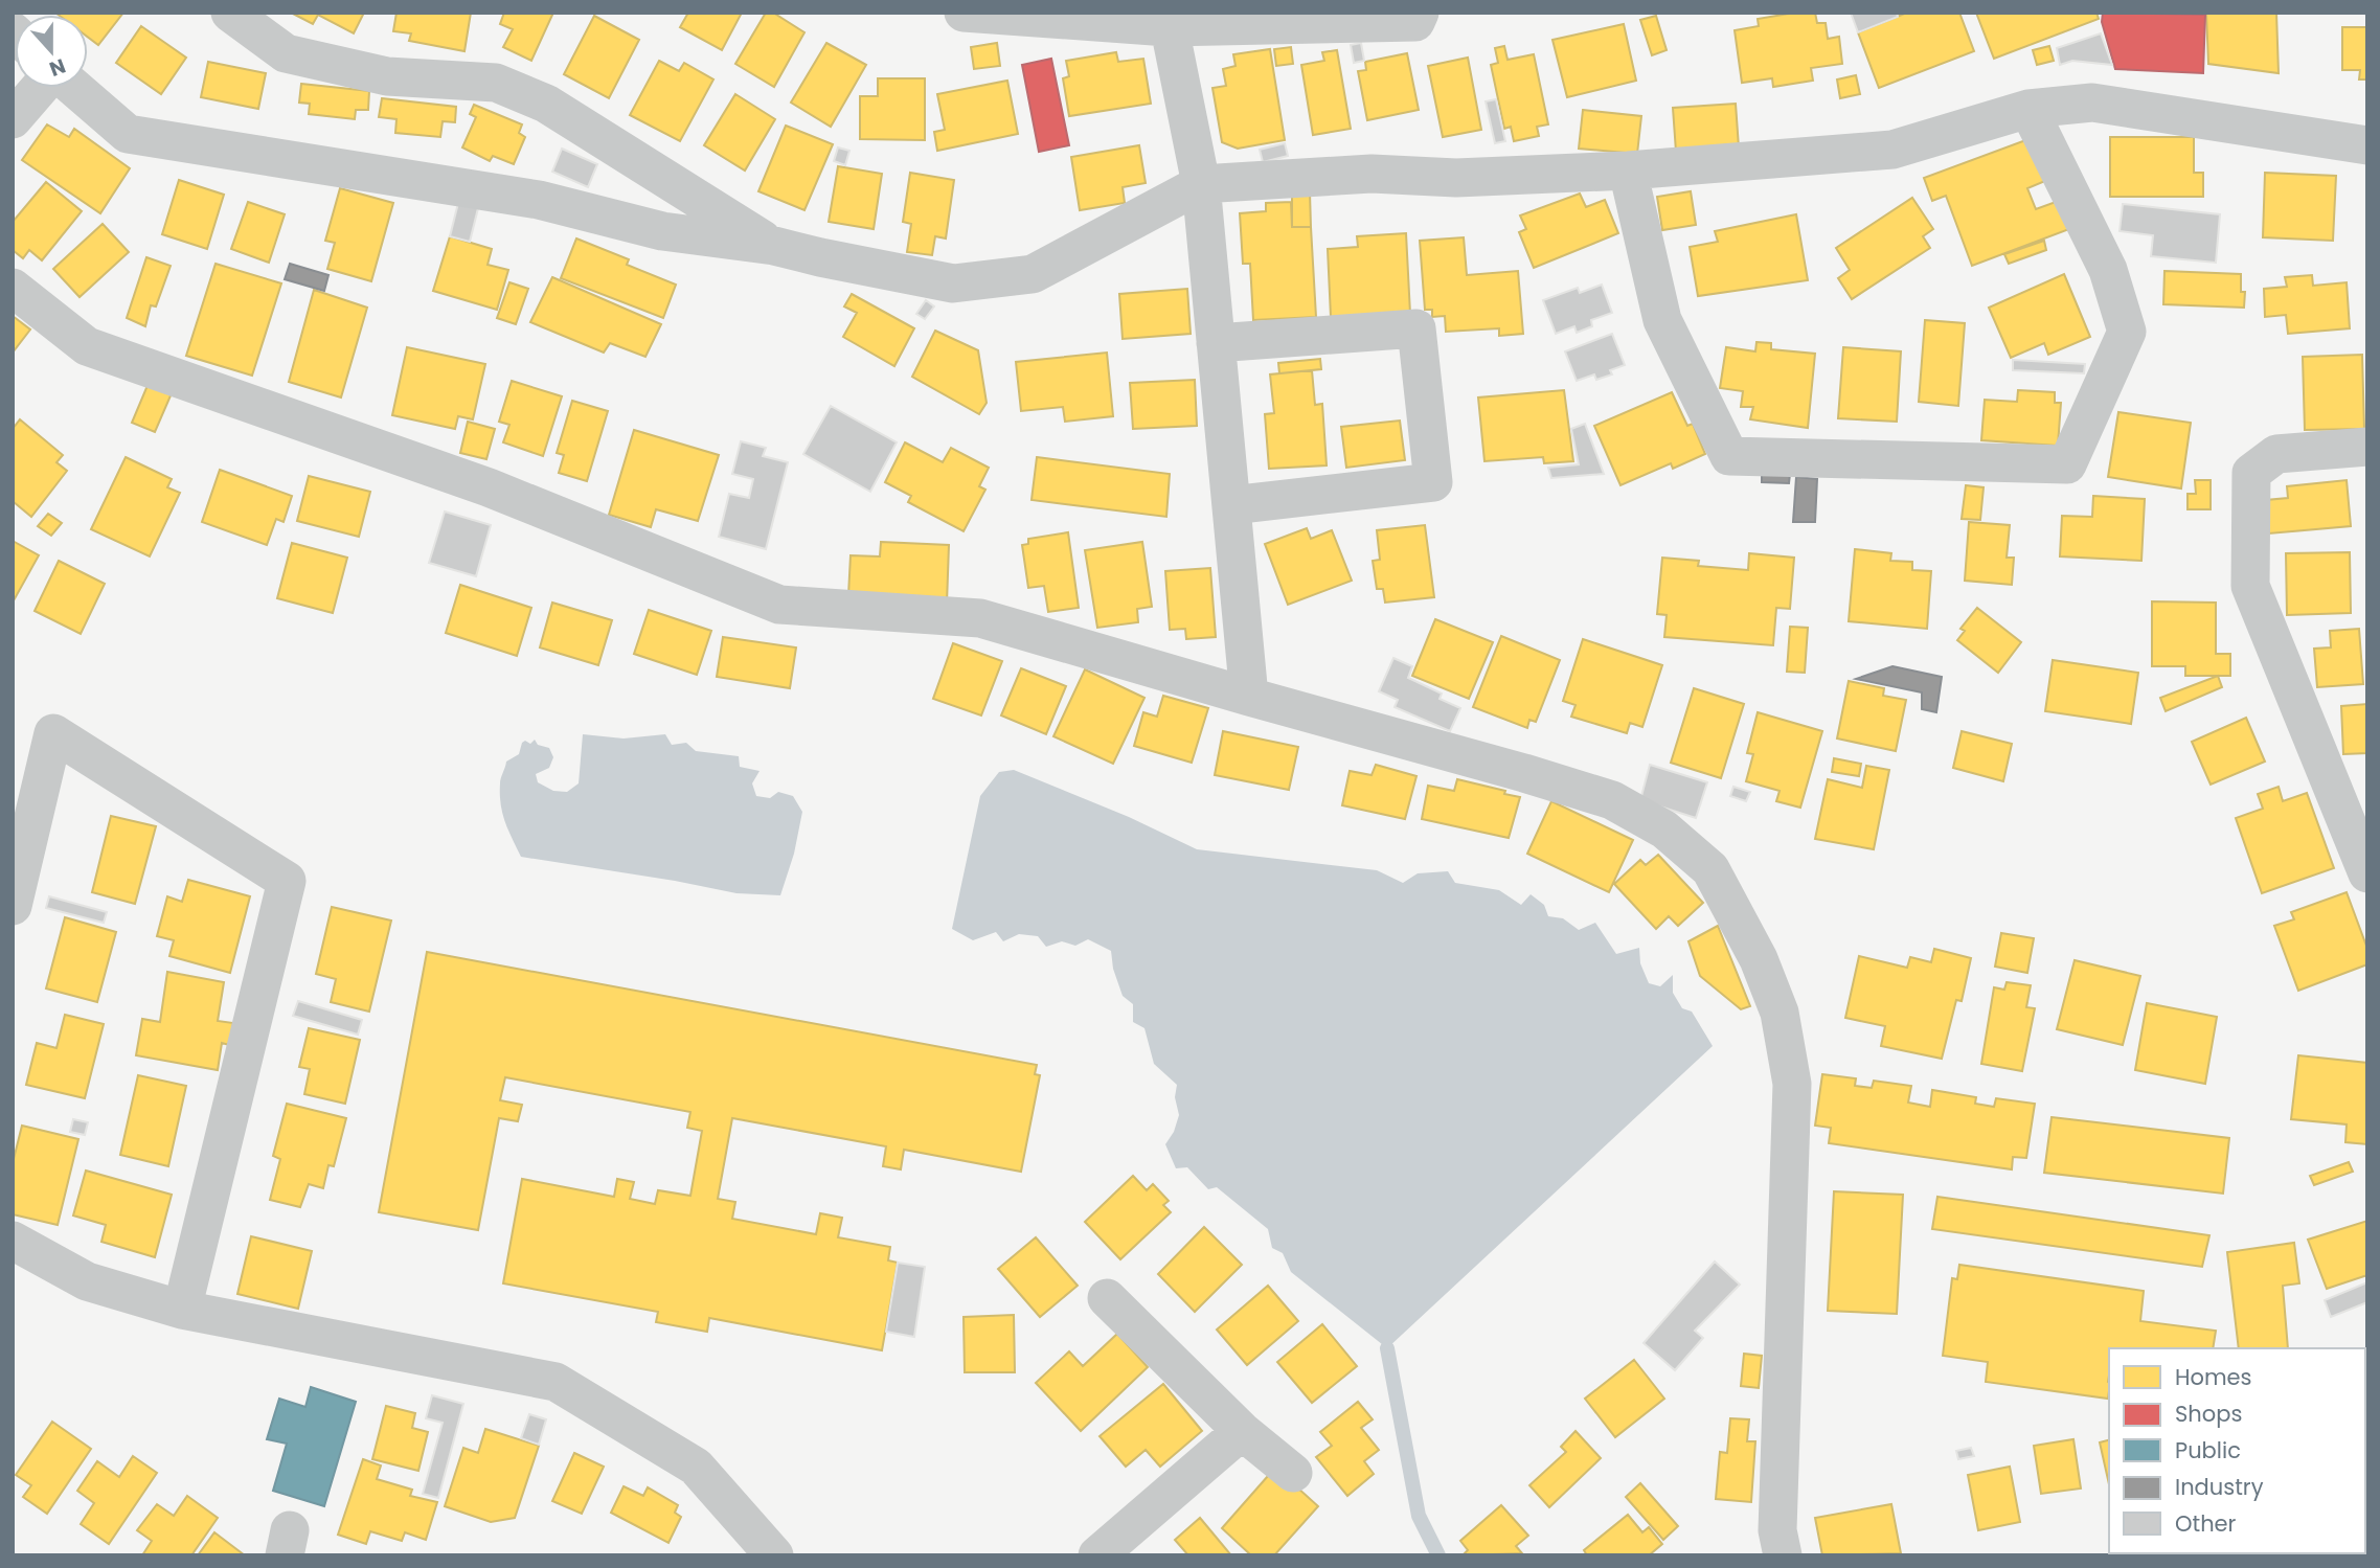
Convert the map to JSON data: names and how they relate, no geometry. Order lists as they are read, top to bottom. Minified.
{"legend":["Homes","Shops","Public","Industry","Other"],"north":"bottom"}
